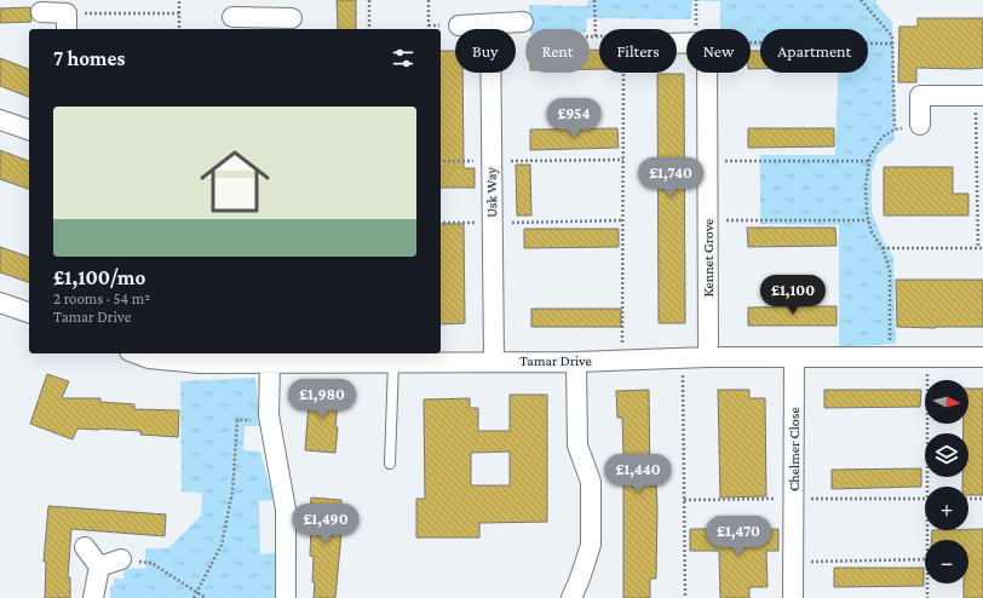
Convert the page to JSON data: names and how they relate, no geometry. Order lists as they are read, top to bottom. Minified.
{"streets":{"street":["Usk Way","Kennet Grove","Tamar Drive","Chelmer Close"]},"crossings":[["Usk Way","Tamar Drive"],["Kennet Grove","Tamar Drive"],["Tamar Drive","Chelmer Close"]],"north":"right","page":{"chip":["Buy","Rent","Filters","New","Apartment"],"heading":"7 homes","list":[{"name":"£1,100/mo","note":"2 rooms · 54 m² · Tamar Drive"}],"price":["£954","£1,740","£1,100","£1,980","£1,440","£1,490","£1,470"],"map_buttons":["+","−"]}}
